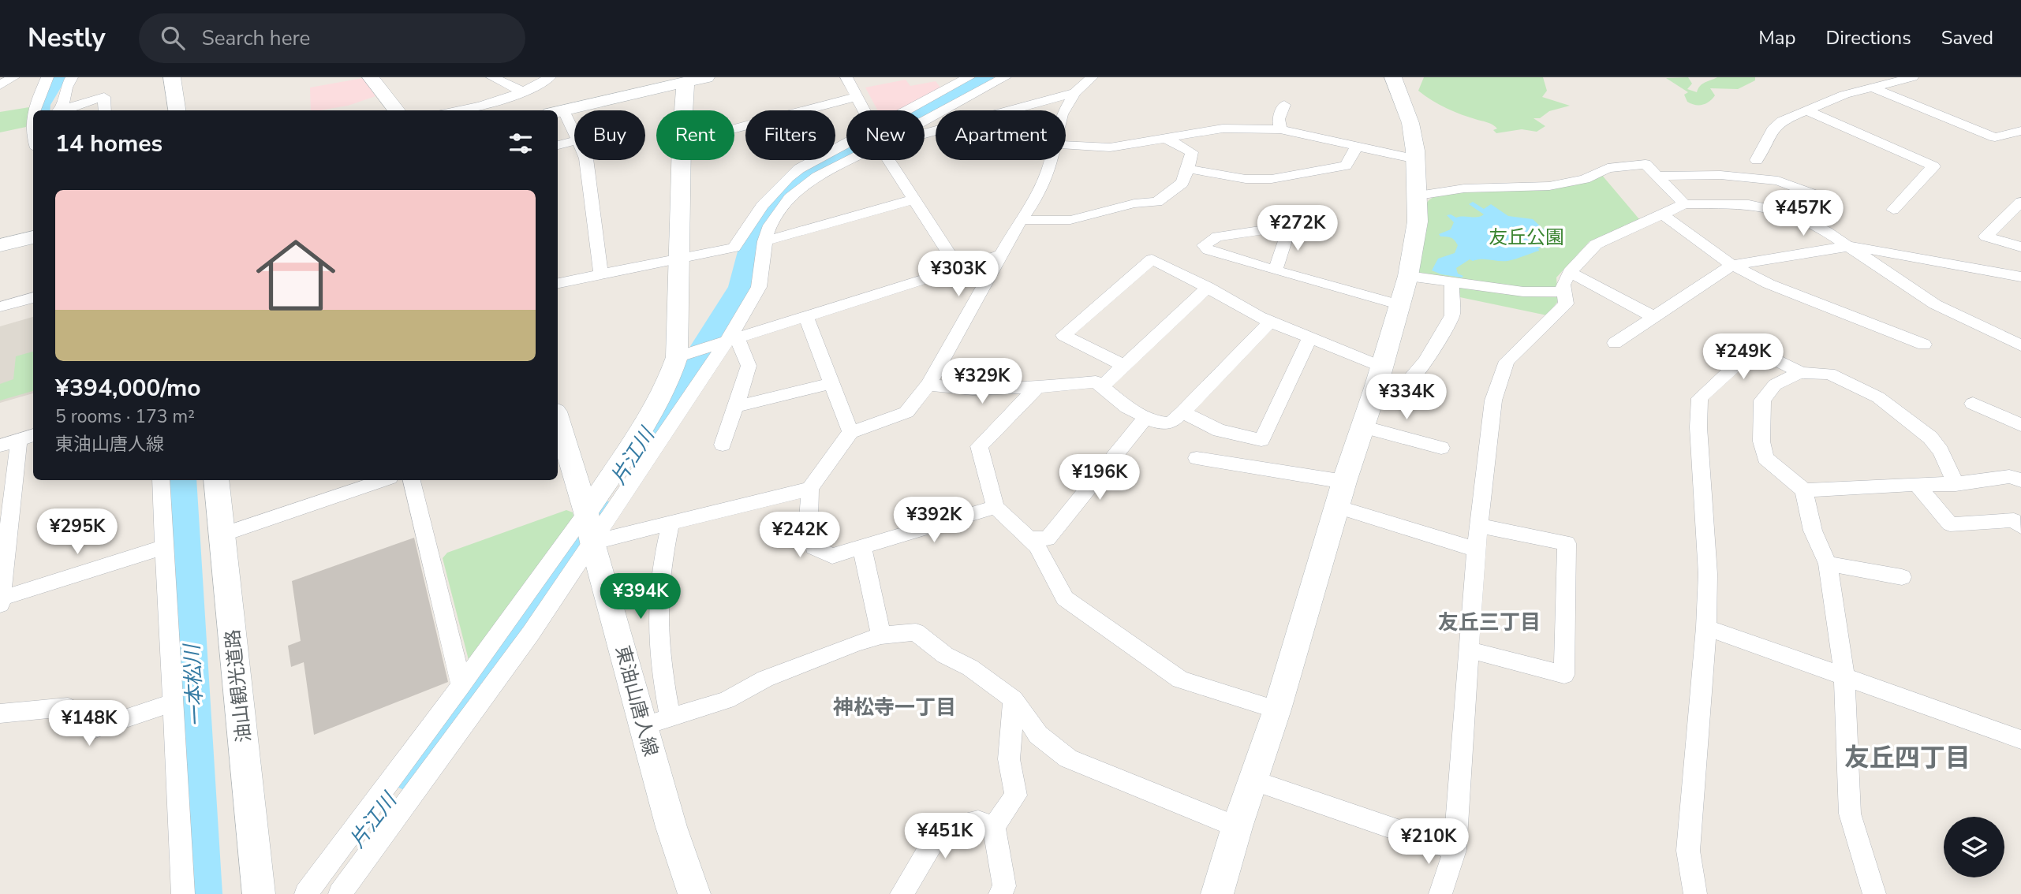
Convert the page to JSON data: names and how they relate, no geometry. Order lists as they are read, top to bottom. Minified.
{"streets":{"street":["油山観光道路","東油山唐人線"]},"districts":["友丘三丁目","神松寺一丁目","友丘四丁目"],"water":["片江川","一本松川"],"parks":["友丘公園"],"page":{"header":"Nestly","search":"Search here","nav":["Map","Directions","Saved"],"chip":["Buy","Rent","Filters","New","Apartment"],"heading":"14 homes","list":[{"name":"¥394,000/mo","note":"5 rooms · 173 m² · 東油山唐人線"}],"price":["¥457K","¥272K","¥303K","¥249K","¥329K","¥334K","¥196K","¥392K","¥295K","¥242K","¥394K","¥148K","¥451K","¥210K"]}}
